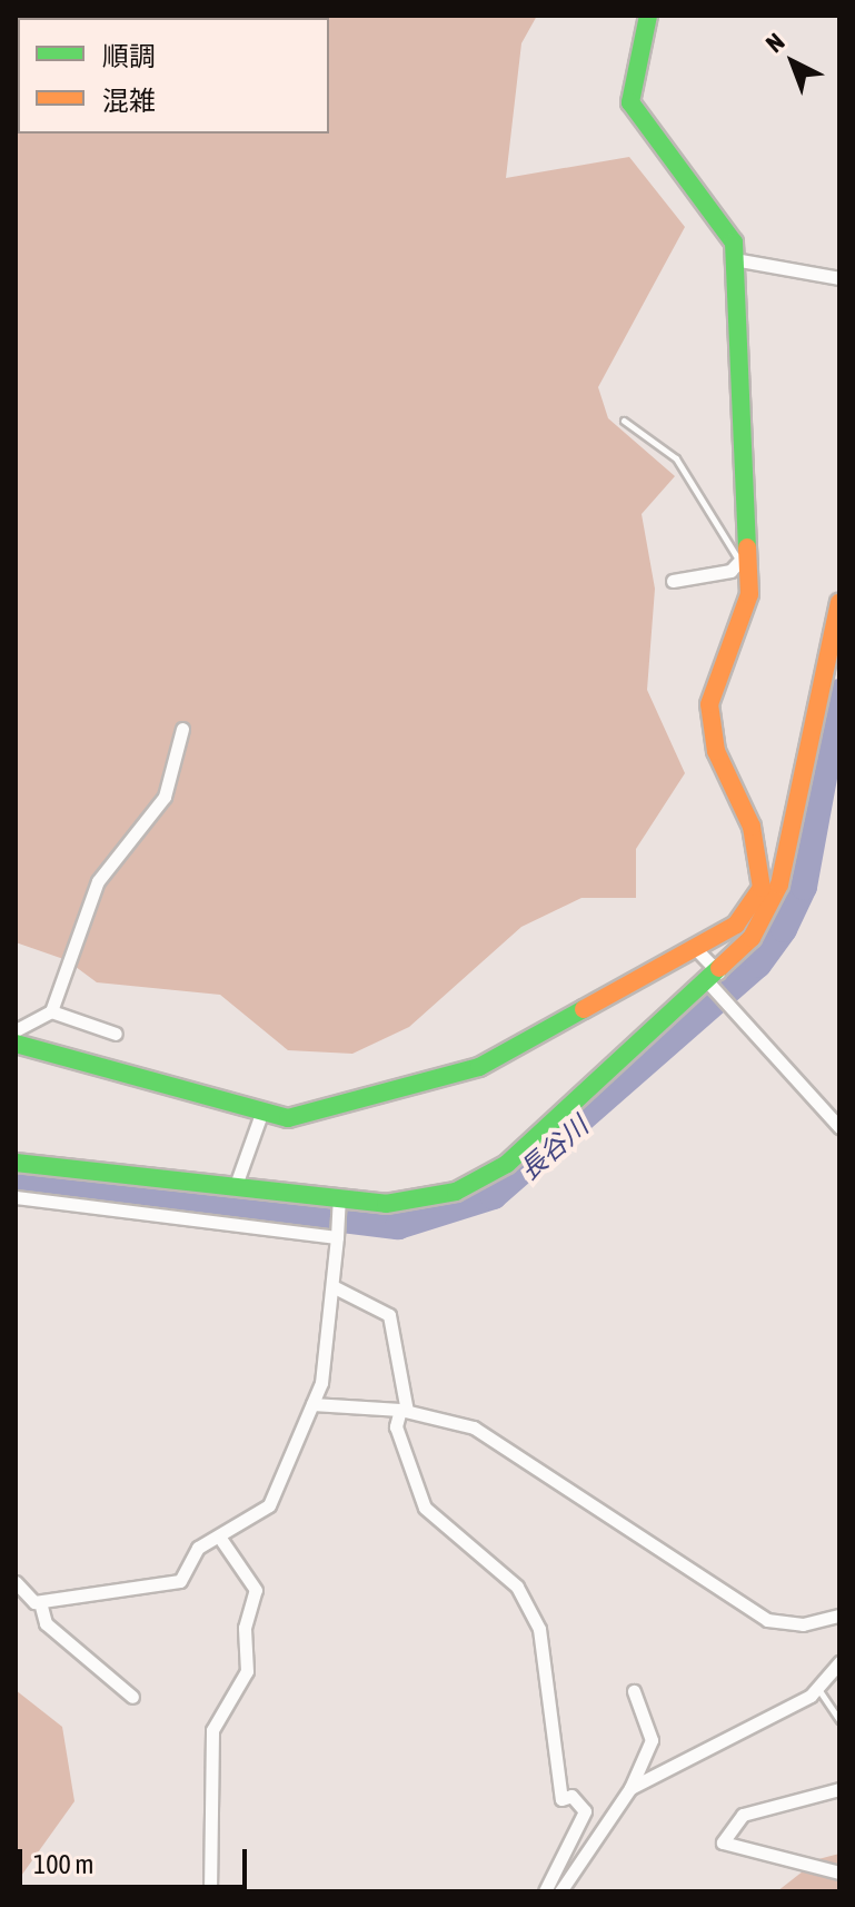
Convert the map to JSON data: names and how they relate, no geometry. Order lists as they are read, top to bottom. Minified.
{"water":["長谷川"],"legend":["順調","混雑"],"scale_bar":"100 m","north":"top left"}
